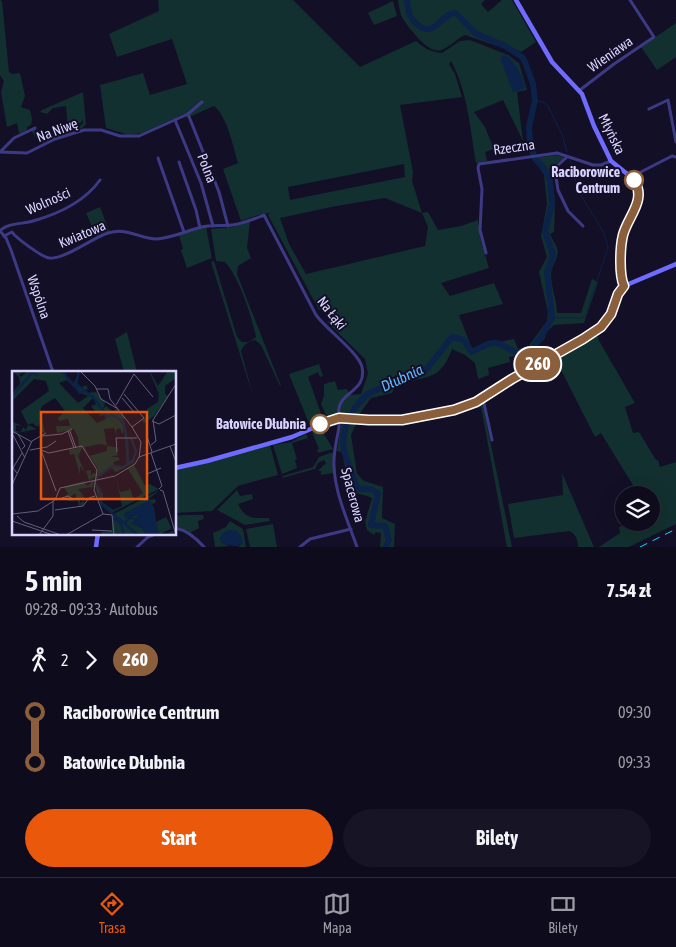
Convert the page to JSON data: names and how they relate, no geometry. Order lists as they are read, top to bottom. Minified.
{"streets":{"street":["Wieniawa","Na Niwę","Młyńska","Rzeczna","Polna","Wolności","Kwiatowa","Wspólna","Na Łąki","Spacerowa"]},"crossings":[["Wieniawa","Młyńska"],["Na Niwę","Polna"],["Młyńska","Rzeczna"],["Polna","Kwiatowa"],["Wolności","Wspólna"],["Kwiatowa","Wspólna"],["Kwiatowa","Na Łąki"],["Na Łąki","Spacerowa"]],"water":["Dłubnia"],"places":["Raciborowice Centrum","Batowice Dłubnia"],"lines":["bus line 260"],"page":{"on_map":"260","heading":["5 min","09:28 – 09:33 · Autobus","7.54 zł"],"legs":["2","260"],"list":[{"name":"Raciborowice Centrum","value":"09:30"},{"name":"Batowice Dłubnia","value":"09:33"}],"buttons":["Start","Bilety"],"tabs":["Trasa","Mapa","Bilety"]}}
